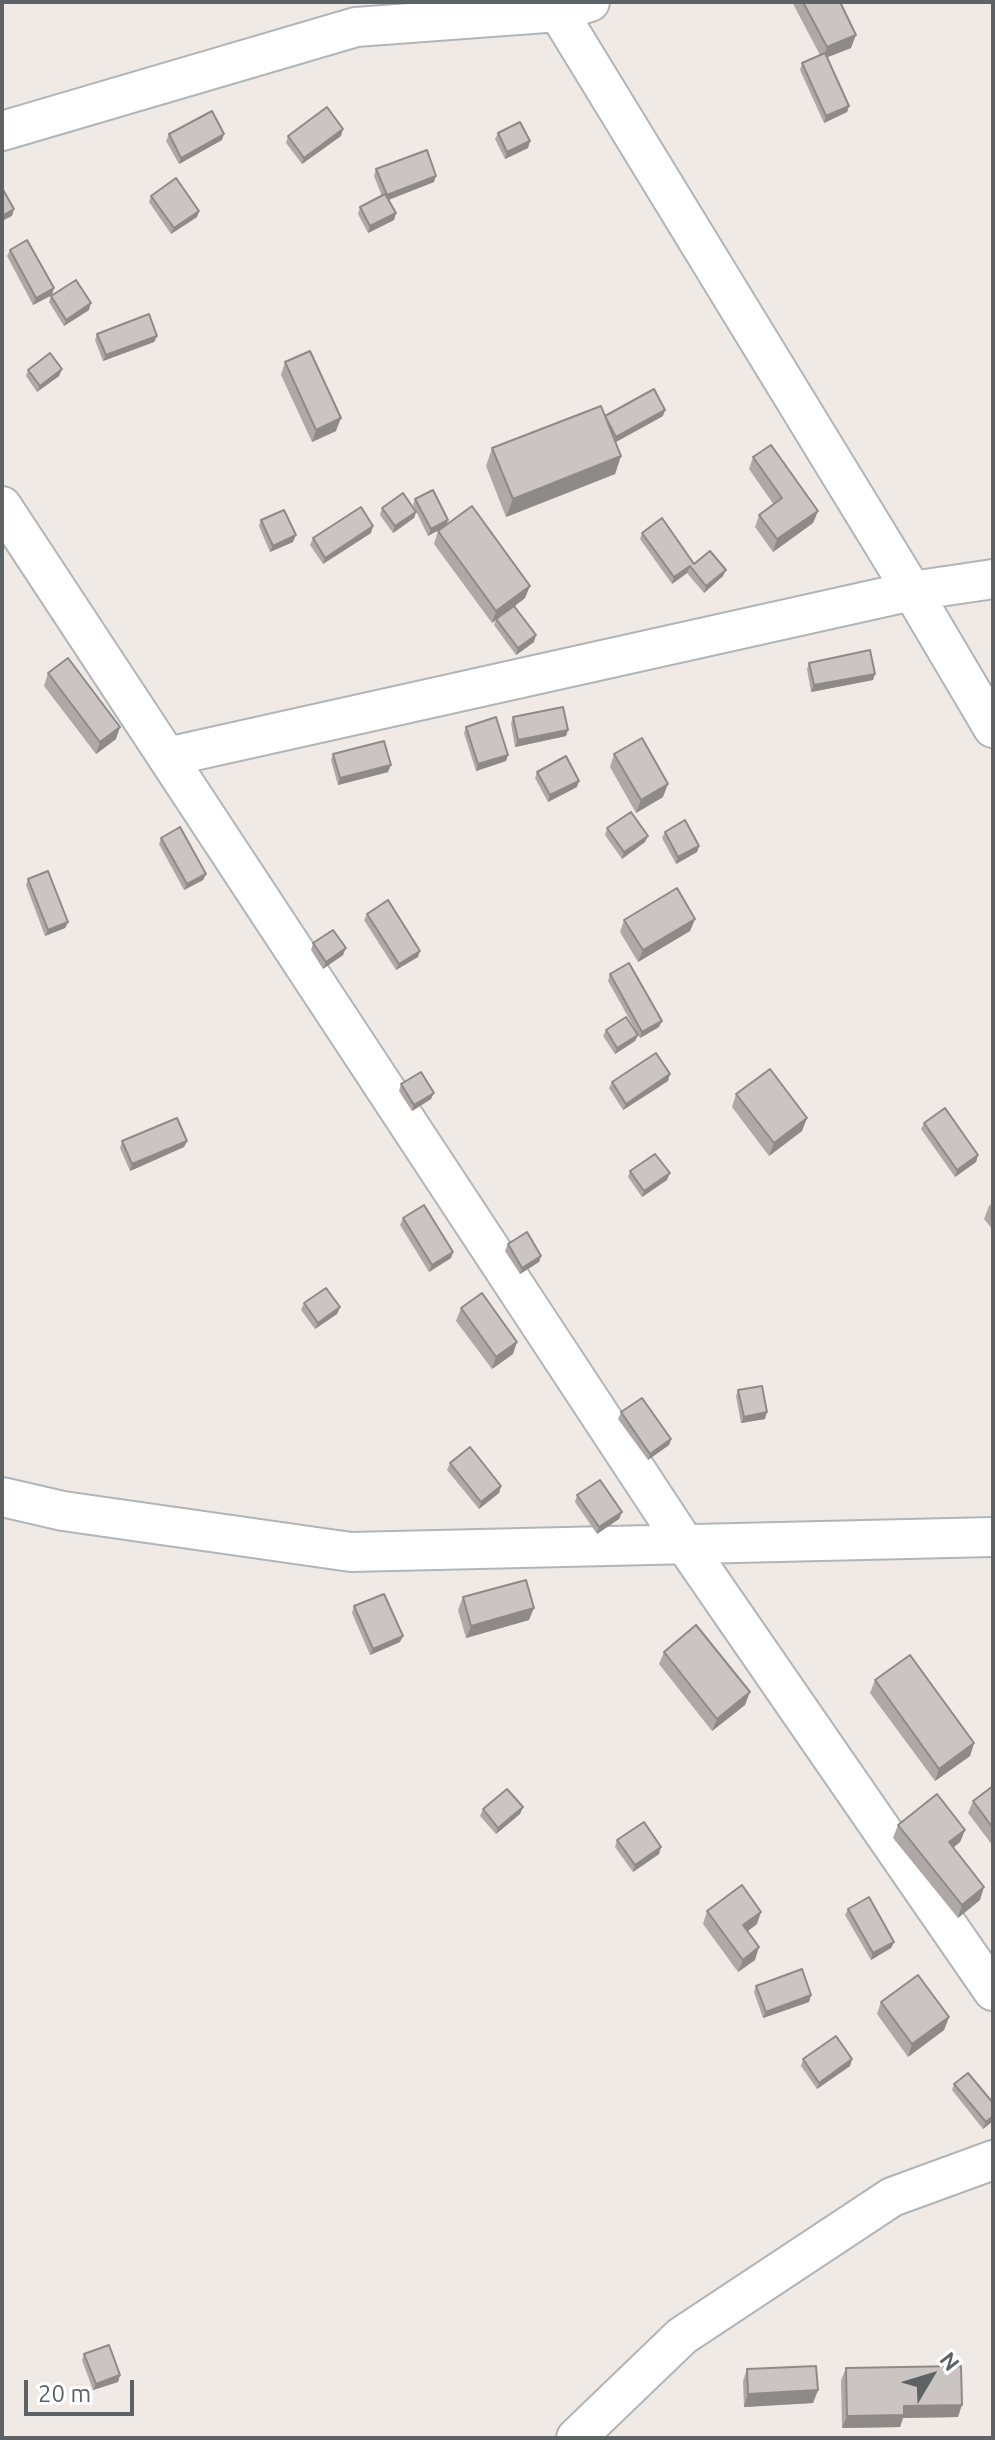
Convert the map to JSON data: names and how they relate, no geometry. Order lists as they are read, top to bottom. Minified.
{"scale_bar":"20 m","north":"top right"}
